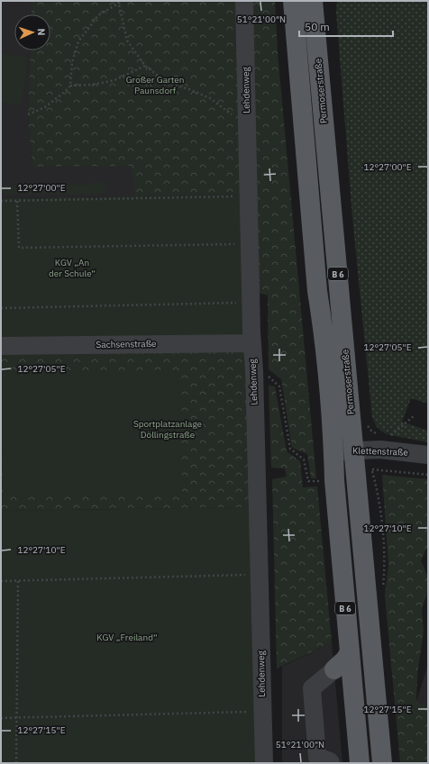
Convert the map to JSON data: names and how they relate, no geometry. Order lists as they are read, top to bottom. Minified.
{"streets":{"main road":["Permoserstraße","B 6"],"street":["Lehdenweg","Sachsenstraße","Klettenstraße"]},"crossings":[["Lehdenweg","Sachsenstraße"],["Permoserstraße","Klettenstraße"],["B 6","Klettenstraße"]],"parks":["Großer Garten Paunsdorf","KGV „An der Schule“","Sportplatzanlage Döllingstraße","KGV „Freiland“"],"scale_bar":"50 m","north":"right","coordinates":["51°21'00\"N","12°27'00\"E","12°27'05\"E","12°27'10\"E","12°27'15\"E"]}
